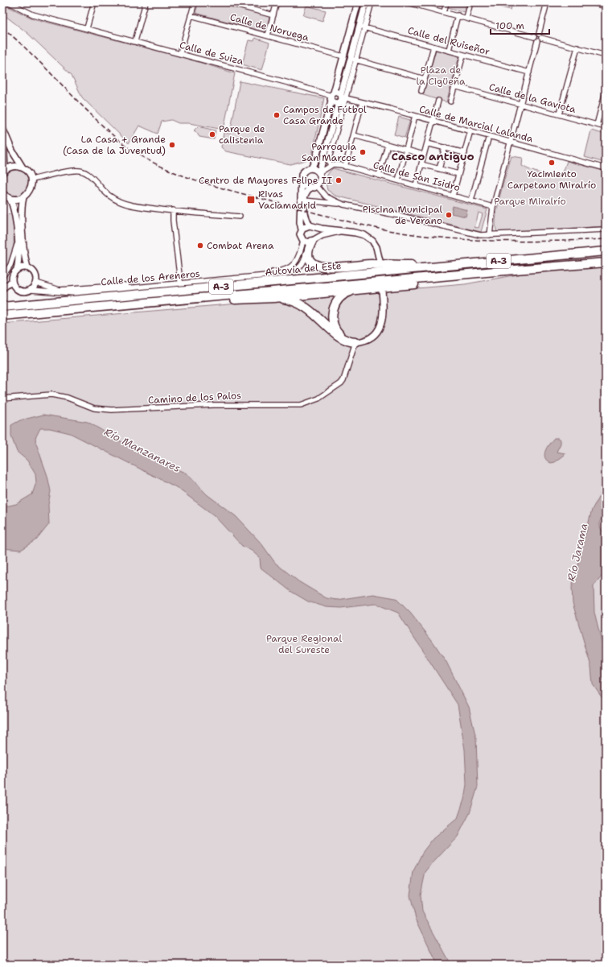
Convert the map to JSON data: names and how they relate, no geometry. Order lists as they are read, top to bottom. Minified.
{"streets":{"highway":["A-3","Autovía del Este"],"street":["Calle de Noruega","Calle del Ruiseñor","Calle de Suiza","Calle de la Gaviota","Calle de Marcial Lalanda","Calle de San Isidro","Calle de los Areneros","Camino de los Palos"]},"districts":["Casco antiguo"],"water":["Río Manzanares","Río Jarama"],"parks":["Plaza de la Cigüeña","Parque Miralrío","Parque Regional del Sureste"],"places":{"other":["Campos de Fútbol Casa Grande","Parque de calistenia","La Casa + Grande (Casa de la Juventud)","Parroquia San Marcos","Yacimiento Carpetano Miralrío","Centro de Mayores Felipe II","Piscina Municipal de Verano","Combat Arena"],"transit":["Rivas Vaciamadrid"]},"scale_bar":"100 m"}
